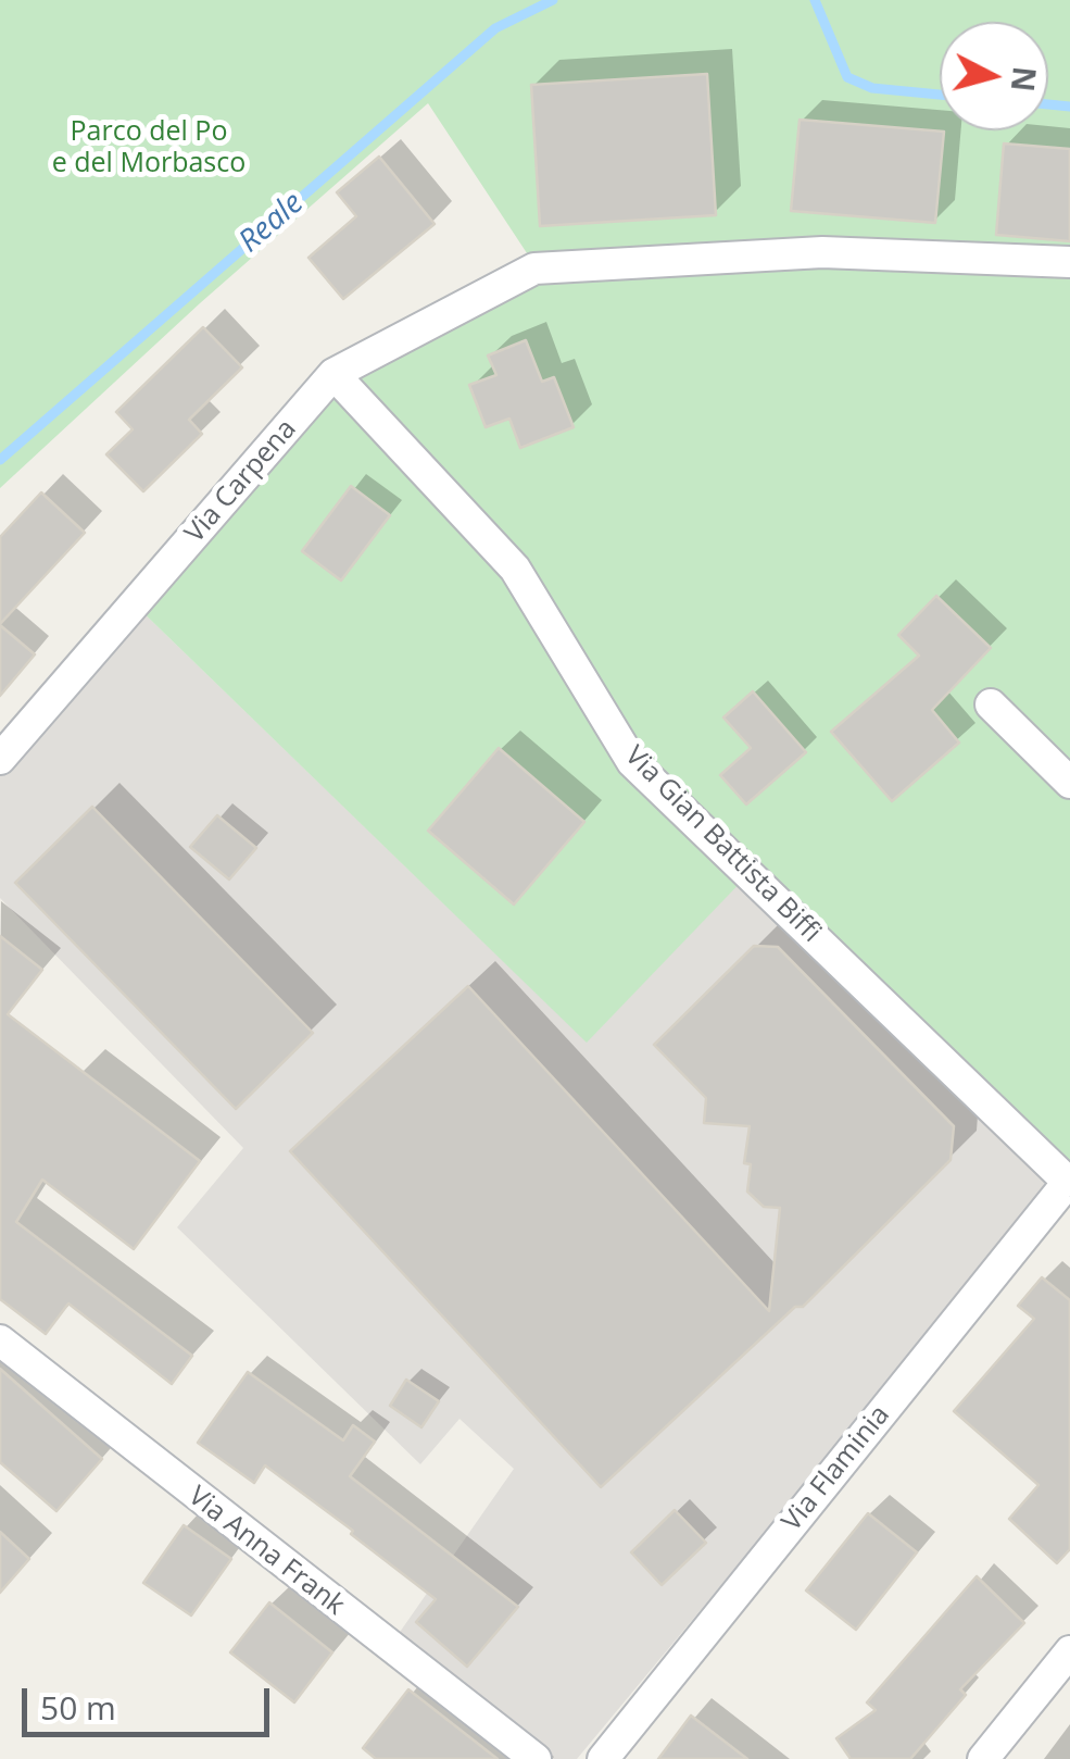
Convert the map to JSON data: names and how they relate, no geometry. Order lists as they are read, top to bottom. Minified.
{"streets":{"street":["Via Carpena","Via Gian Battista Biffi","Via Flaminia","Via Anna Frank"]},"crossings":[["Via Carpena","Via Gian Battista Biffi"],["Via Gian Battista Biffi","Via Flaminia"]],"water":["Reale"],"parks":["Parco del Po e del Morbasco"],"scale_bar":"50 m","north":"right"}
